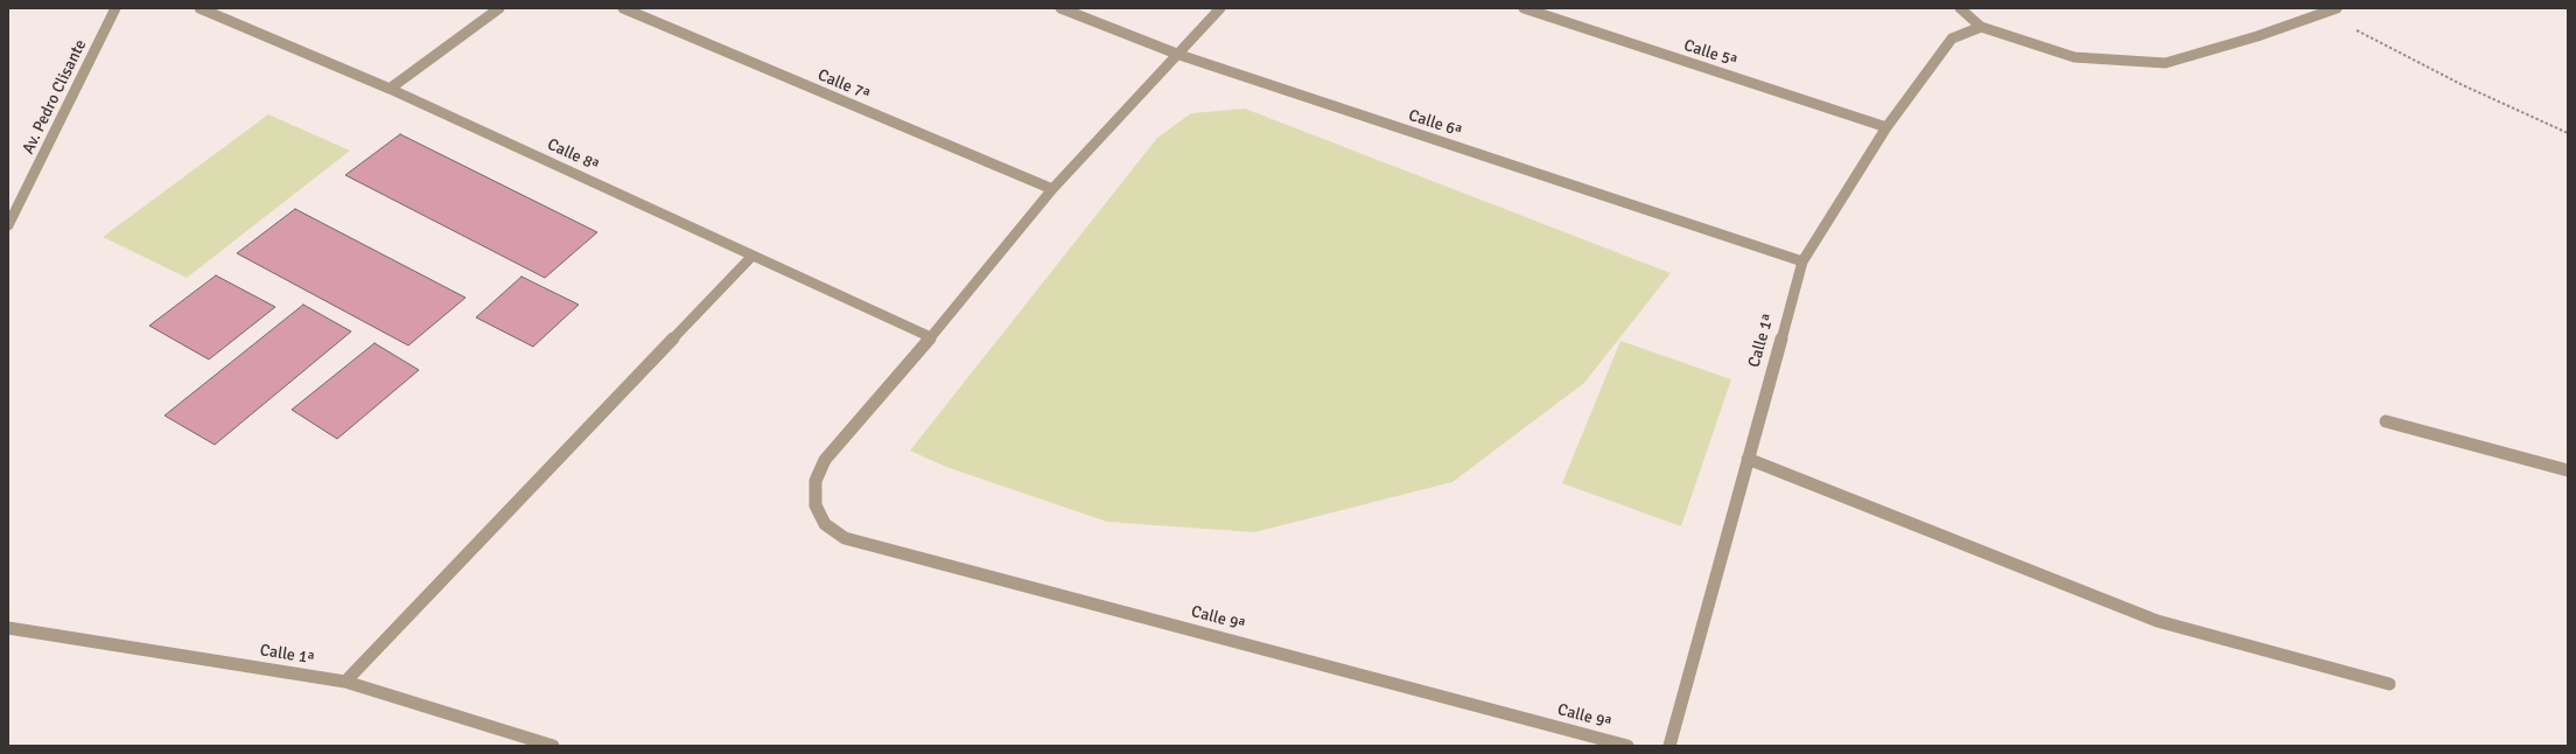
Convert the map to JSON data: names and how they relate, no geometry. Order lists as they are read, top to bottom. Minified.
{"streets":{"street":["Calle 5ª","Calle 7ª","Av. Pedro Clisante","Calle 6ª","Calle 8ª","Calle 1ª","Calle 9ª"]},"crossings":[["Calle 5ª","Calle 1ª"],["Calle 6ª","Calle 1ª"],["Calle 8ª","Calle 9ª"]]}
